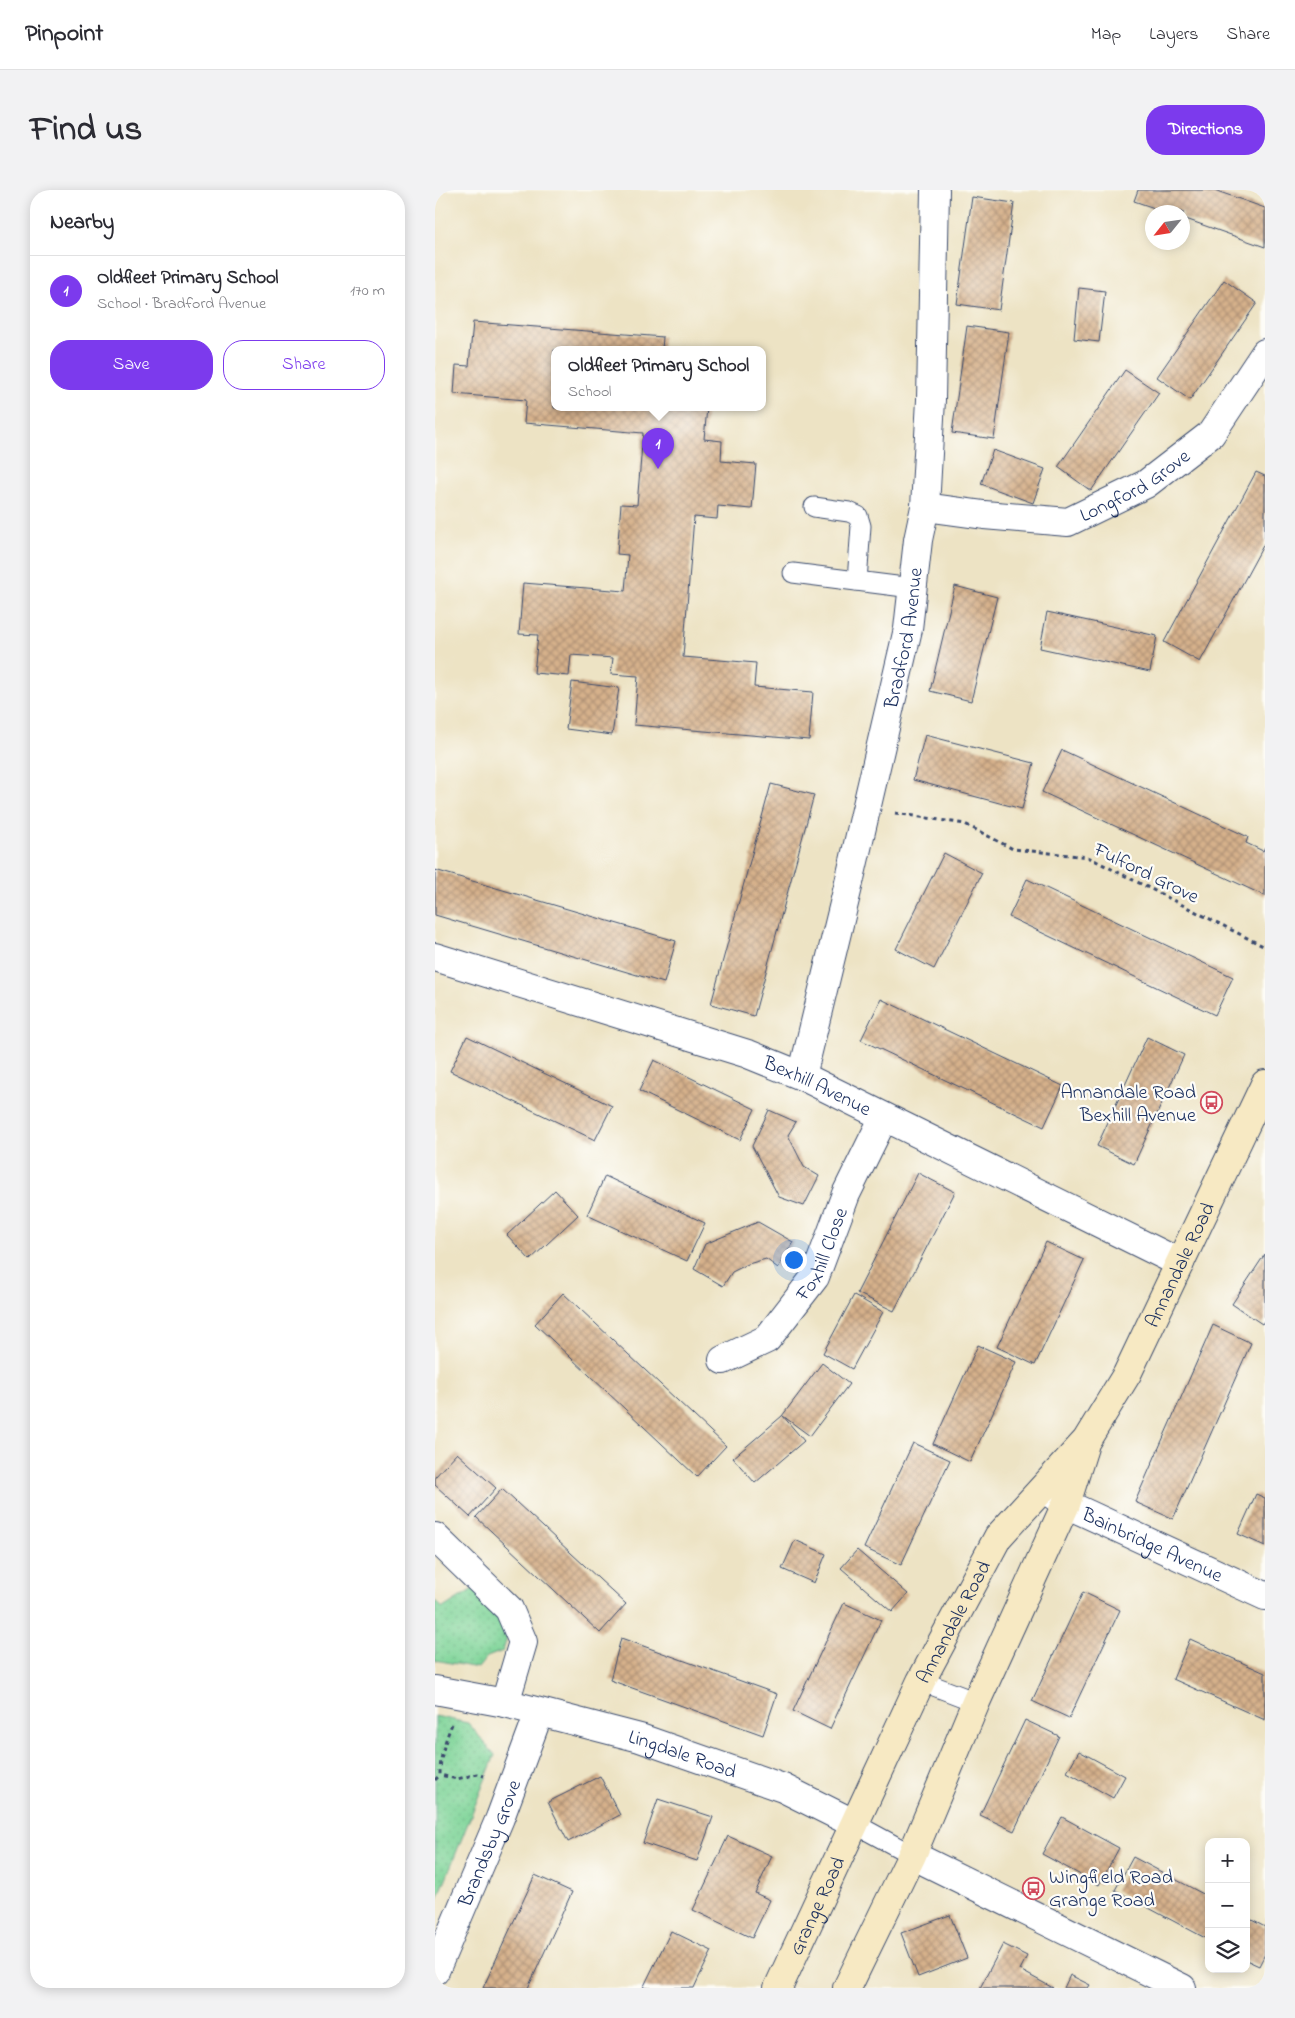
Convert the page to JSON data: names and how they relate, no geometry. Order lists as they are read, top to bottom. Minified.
{"streets":{"street":["Longford Grove","Bradford Avenue","Bexhill Avenue","Foxhill Close","Annandale Road","Bainbridge Avenue","Lingdale Road","Brandsby Grove","Grange Road"],"path":["Fulford Grove"]},"crossings":[["Longford Grove","Bradford Avenue"],["Bradford Avenue","Fulford Grove"],["Bradford Avenue","Bexhill Avenue"],["Bexhill Avenue","Foxhill Close"],["Bexhill Avenue","Annandale Road"],["Annandale Road","Bainbridge Avenue"],["Annandale Road","Lingdale Road"],["Annandale Road","Grange Road"],["Lingdale Road","Brandsby Grove"],["Lingdale Road","Grange Road"]],"places":{"bus stop":["Annandale Road Bexhill Avenue","Wingfield Road Grange Road"]},"north":"bottom left","page":{"header":"Pinpoint","nav":["Map","Layers","Share"],"title":"Find us","buttons":["Directions",["Save","Share"]],"heading":"Nearby","list":[{"mark":"1","name":"Oldfleet Primary School","note":"School · Bradford Avenue","value":"170 m"}],"popup":["Oldfleet Primary School","School"],"pins":"1","map_buttons":["+","−"]}}
